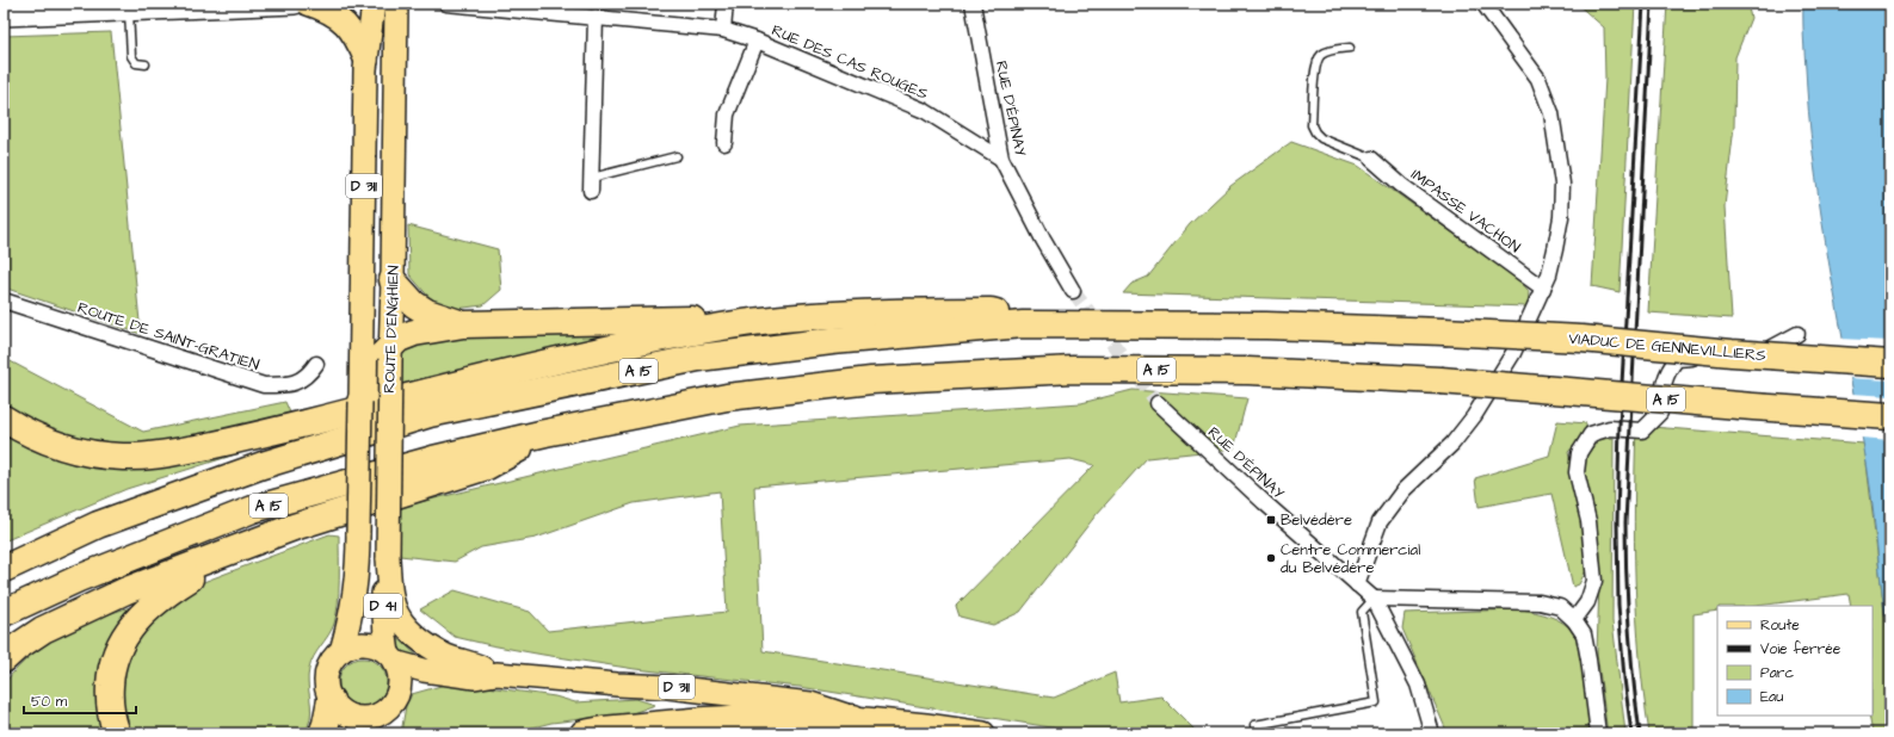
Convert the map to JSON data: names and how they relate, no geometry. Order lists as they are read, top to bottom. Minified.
{"streets":{"highway":["VIADUC DE GENNEVILLIERS","A 15"],"main road":["D 311","ROUTE D'ENGHIEN","D 41"],"street":["RUE DES CAS ROUGES","RUE D'ÉPINAY","IMPASSE VACHON","ROUTE DE SAINT-GRATIEN"]},"crossings":[["RUE DES CAS ROUGES","RUE D'ÉPINAY"],["D 311","ROUTE D'ENGHIEN"],["VIADUC DE GENNEVILLIERS","A 15"]],"places":{"transit":["Belvédère"],"other":["Centre Commercial du Belvédère"]},"legend":["Route","Voie ferrée","Parc","Eau"],"scale_bar":"50 m"}
